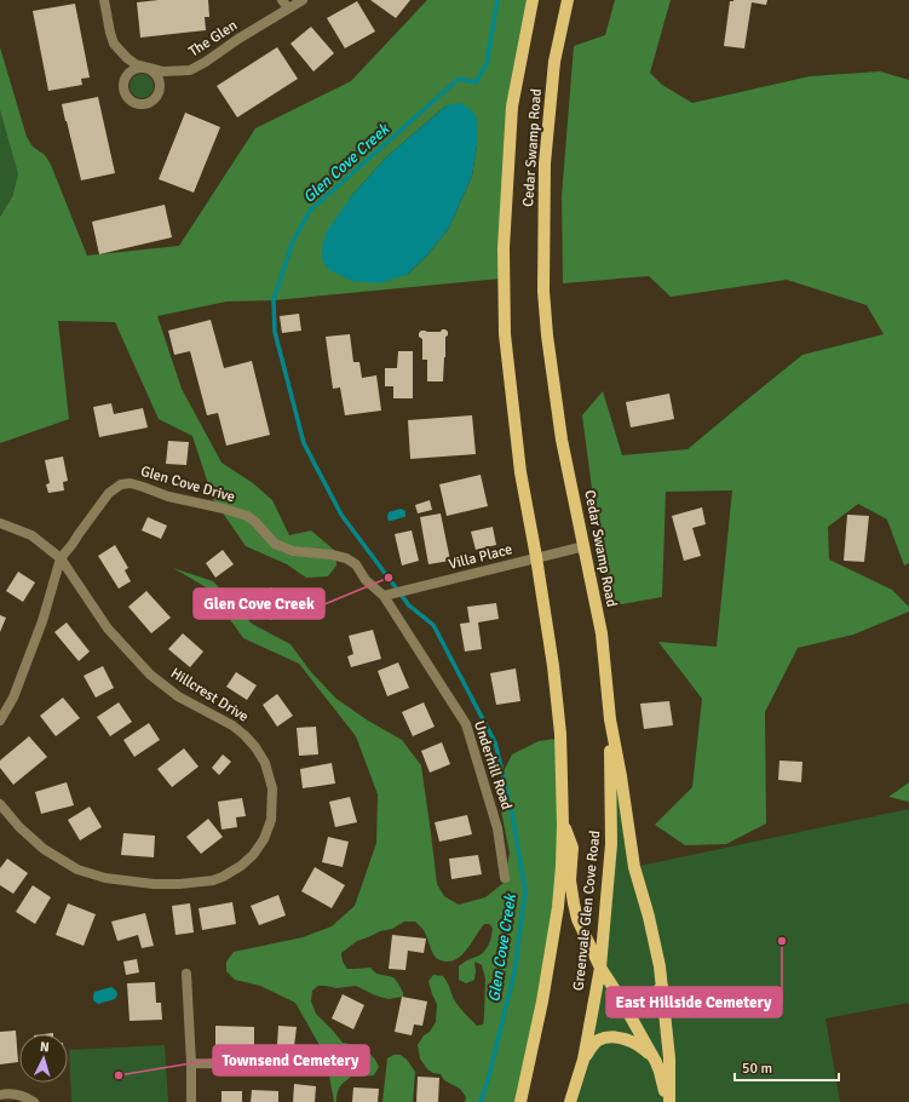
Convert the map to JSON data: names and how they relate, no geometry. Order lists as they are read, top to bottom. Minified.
{"streets":{"main road":["Cedar Swamp Road","Greenvale Glen Cove Road"],"street":["The Glen","Glen Cove Drive","Villa Place","Hillcrest Drive","Underhill Road"]},"crossings":[["Cedar Swamp Road","Villa Place"],["Cedar Swamp Road","Greenvale Glen Cove Road"],["Glen Cove Drive","Villa Place"],["Glen Cove Drive","Hillcrest Drive"],["Glen Cove Drive","Underhill Road"],["Villa Place","Underhill Road"]],"water":["Glen Cove Creek"],"places":["Glen Cove Creek","East Hillside Cemetery","Townsend Cemetery"],"scale_bar":"50 m","north":"top"}
